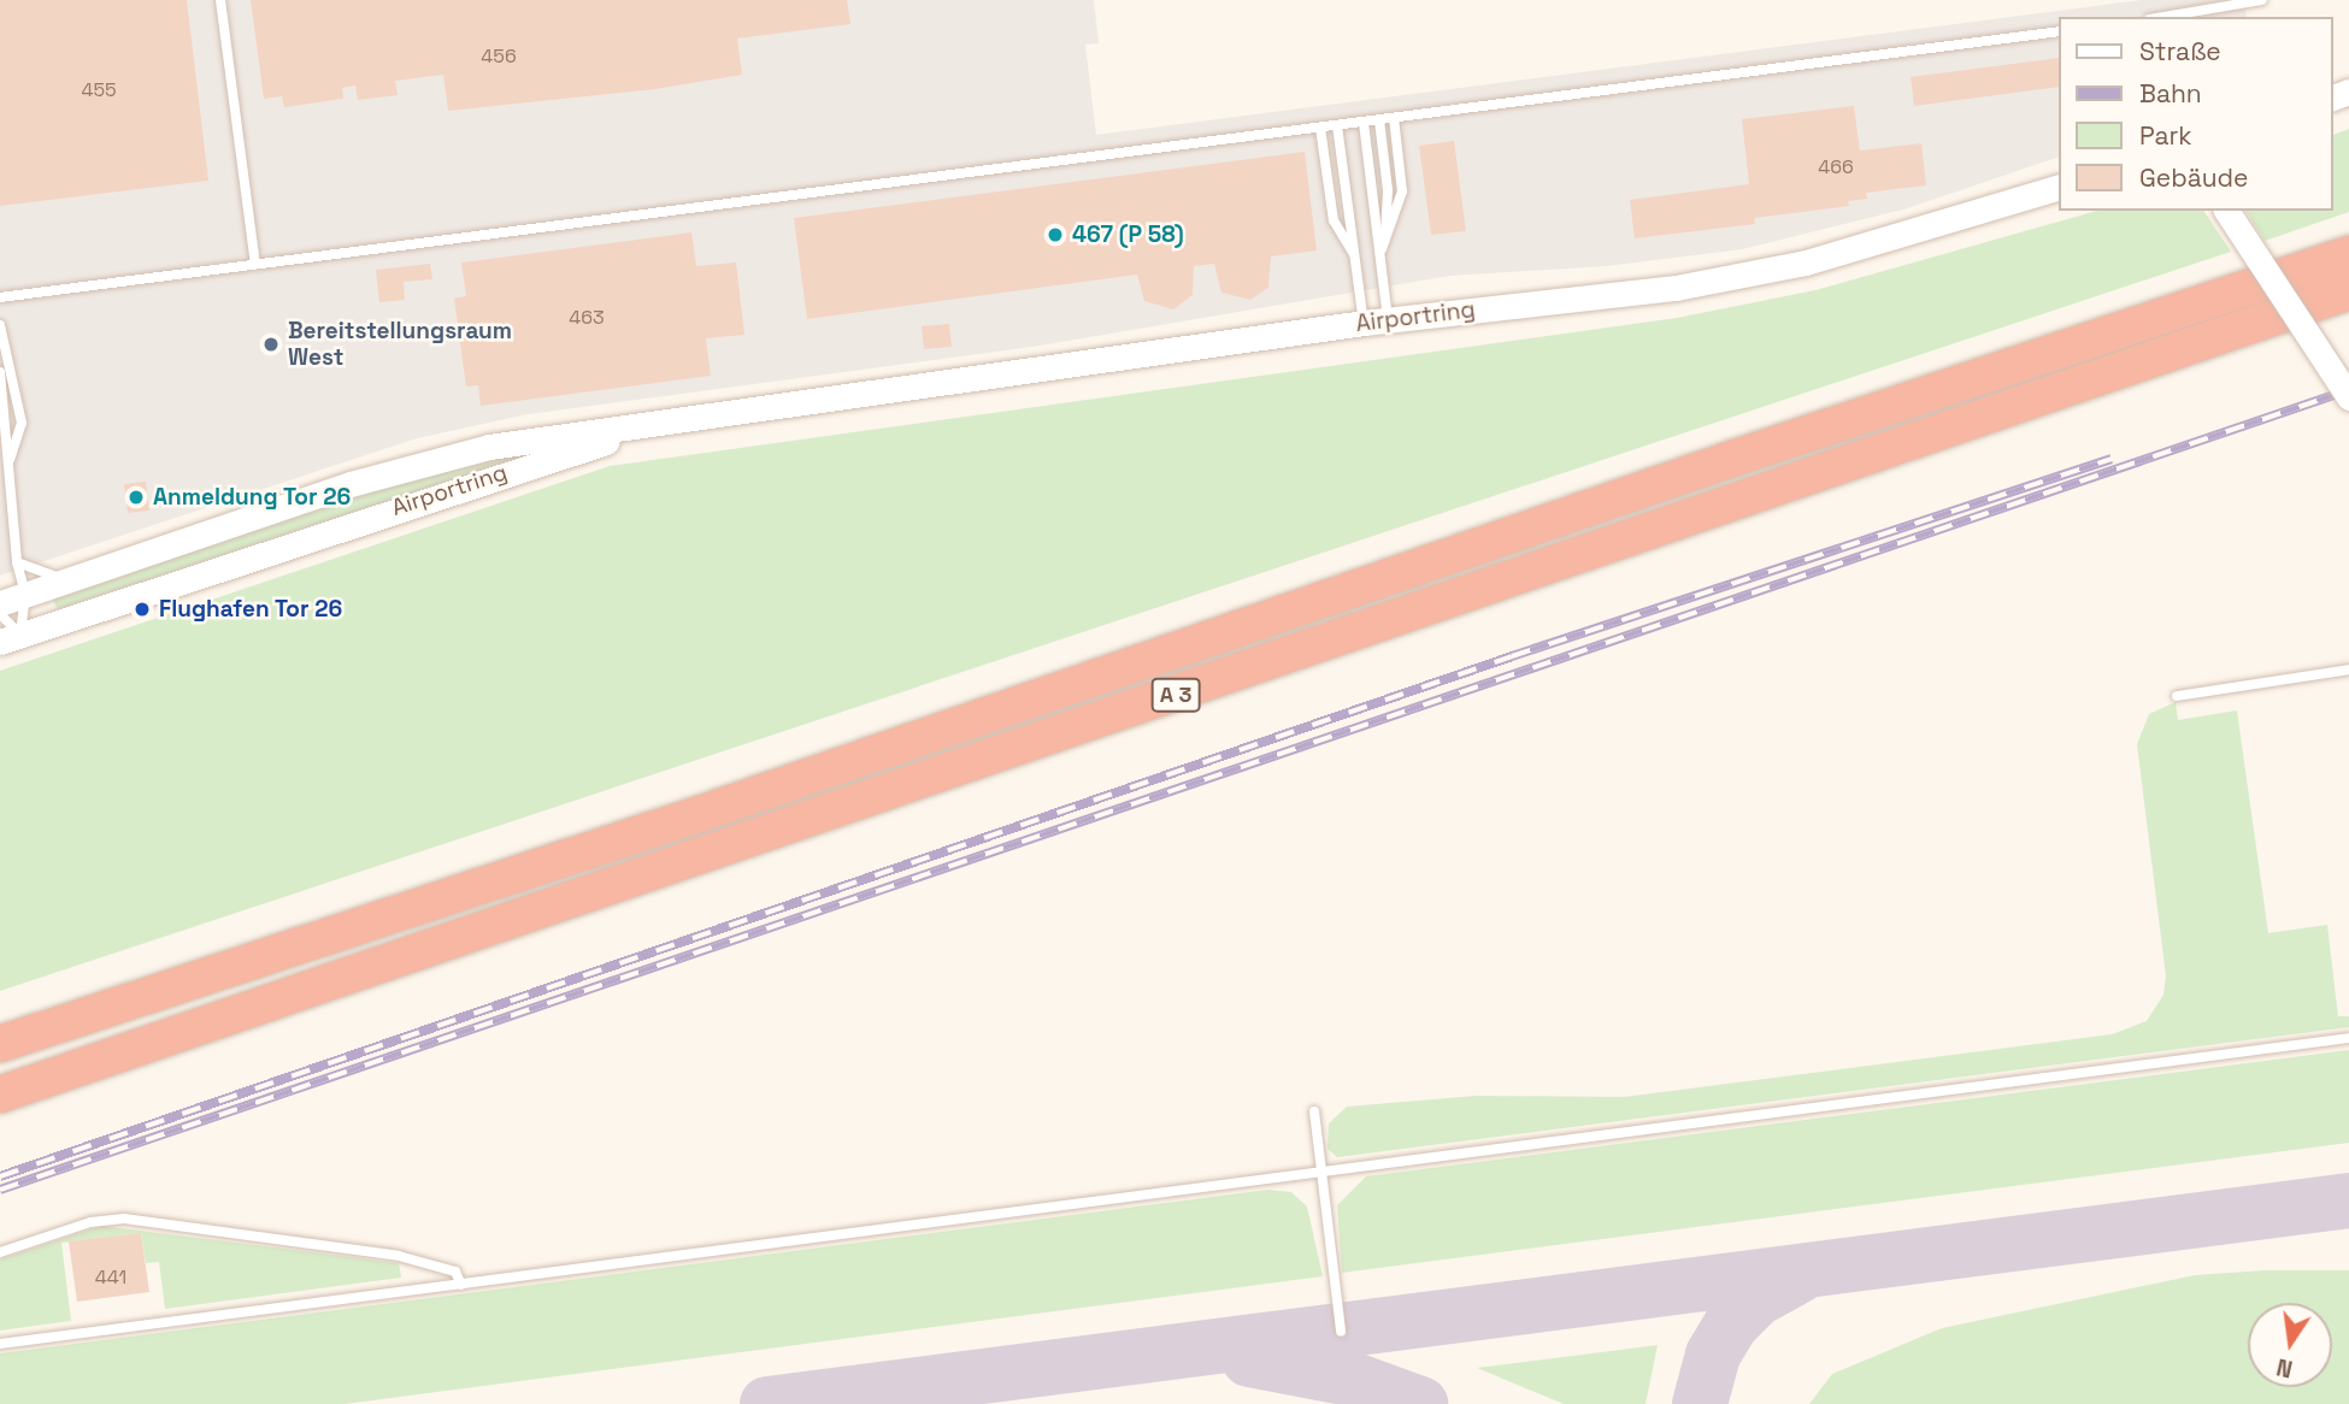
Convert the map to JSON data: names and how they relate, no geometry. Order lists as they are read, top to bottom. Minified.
{"streets":{"highway":["A 3"],"street":["Airportring"]},"places":["467 (P 58)","Bereitstellungsraum West","Anmeldung Tor 26","Flughafen Tor 26"],"house_numbers":["456","455","466","463","441"],"legend":["Straße","Bahn","Park","Gebäude"],"north":"bottom"}
